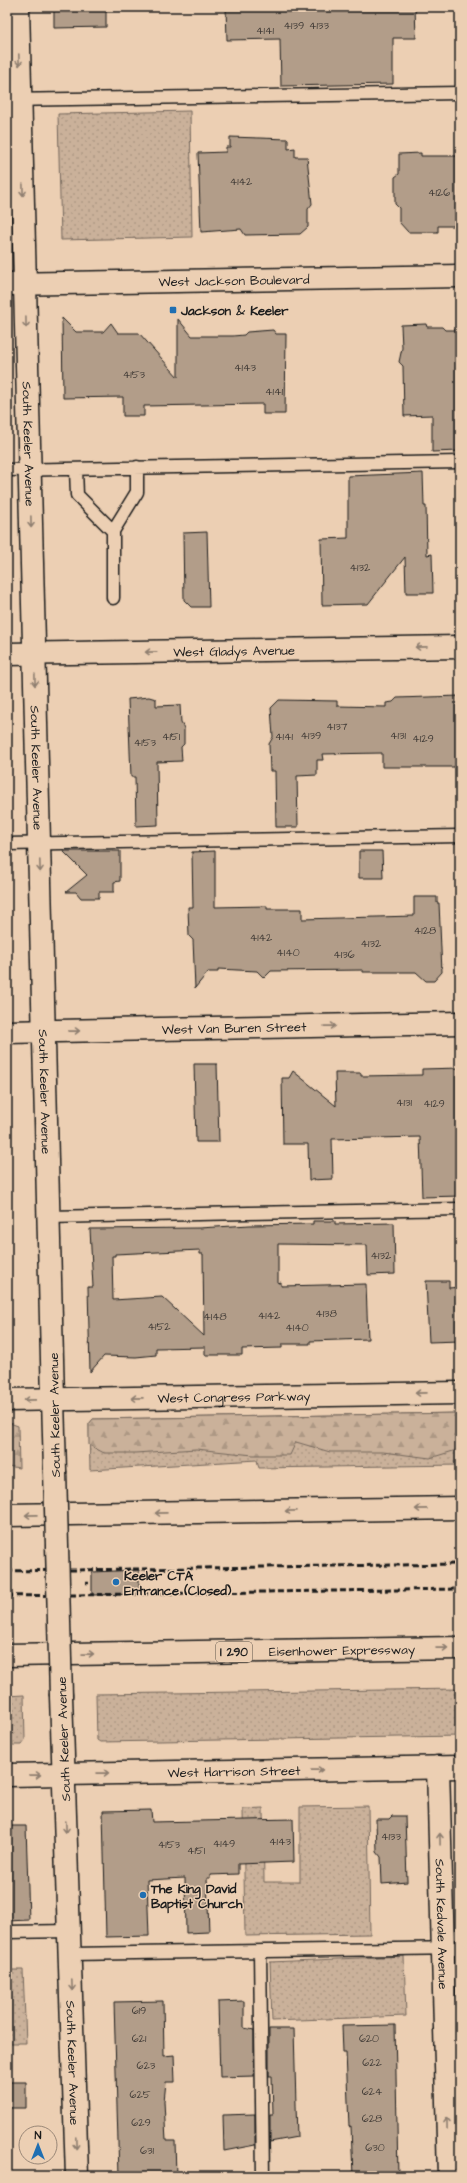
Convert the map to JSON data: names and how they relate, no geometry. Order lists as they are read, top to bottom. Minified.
{"streets":{"main road":["West Jackson Boulevard","South Keeler Avenue","West Gladys Avenue","West Van Buren Street","West Congress Parkway","Eisenhower Expressway","I 290","West Harrison Street","South Kedvale Avenue"]},"crossings":[["West Jackson Boulevard","South Keeler Avenue"],["South Keeler Avenue","West Gladys Avenue"],["South Keeler Avenue","West Van Buren Street"],["South Keeler Avenue","West Congress Parkway"],["South Keeler Avenue","West Harrison Street"],["West Harrison Street","South Kedvale Avenue"]],"one_way":["South Keeler Avenue","West Gladys Avenue","West Van Buren Street","West Harrison Street","South Kedvale Avenue"],"places":{"transit":["Jackson & Keeler"],"other":["Keeler CTA Entrance (Closed)","The King David Baptist Church"]},"house_numbers":["4139","4133","4141","4142","4126","4143","4153","4141","4132","4137","4139","4131","4151","4141","4129","4153","4128","4142","4132","4140","4136","4131","4129","4132","4138","4142","4148","4152","4140","4133","4143","4149","4153","4151","619","621","620","622","623","624","625","628","629","630","631"],"north":"top"}
